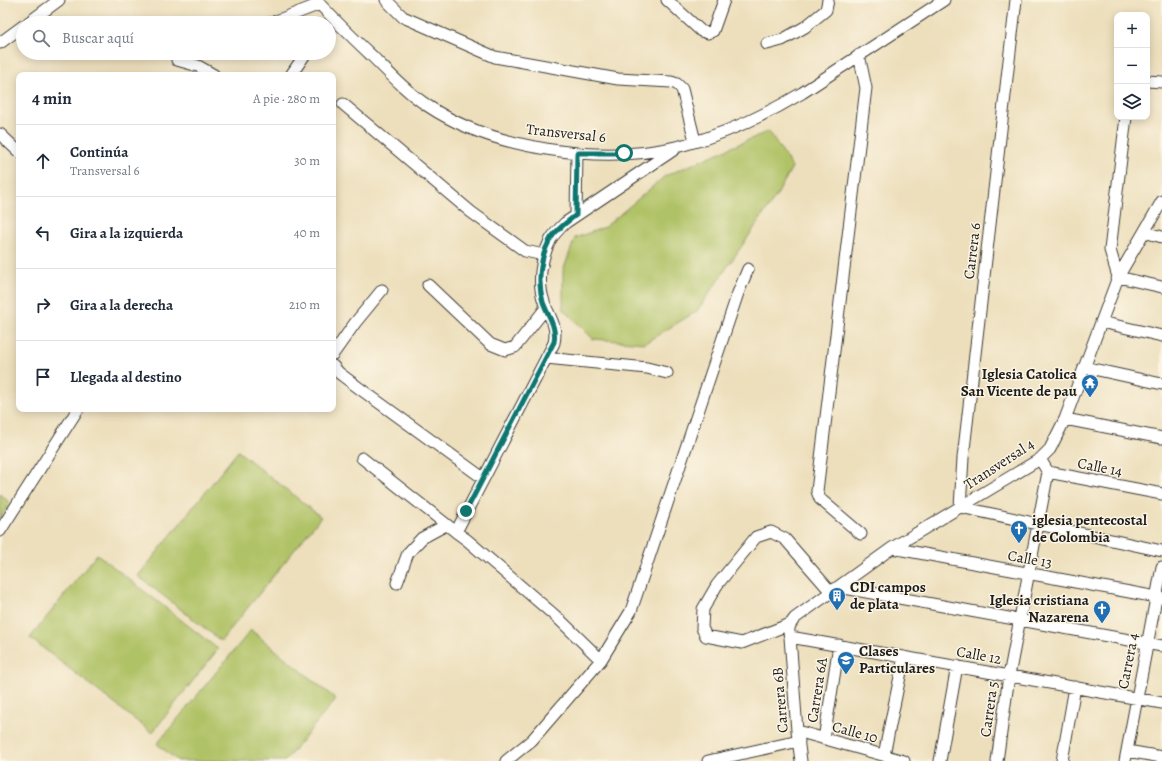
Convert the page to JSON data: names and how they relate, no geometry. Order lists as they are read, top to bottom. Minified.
{"streets":{"street":["Transversal 6","Carrera 6","Transversal 4","Calle 14","Calle 13","Calle 12","Carrera 4","Carrera 6A","Carrera 6B","Carrera 5","Calle 10"]},"crossings":[["Carrera 6","Transversal 4"],["Transversal 4","Calle 13"],["Calle 14","Carrera 5"],["Calle 13","Carrera 4"],["Calle 13","Carrera 5"],["Calle 12","Carrera 4"],["Calle 12","Carrera 6A"],["Calle 12","Carrera 6B"],["Calle 12","Carrera 5"],["Carrera 6A","Calle 10"],["Carrera 6B","Calle 10"]],"places":{"temple":["Iglesia Catolica San Vicente de pau"],"church":["iglesia pentecostal de Colombia","Iglesia cristiana Nazarena"],"building":["CDI campos de plata"],"school or university":["Clases Particulares"]},"page":{"map_buttons":["+","−"],"search":"Buscar aquí","heading":["4 min","A pie · 280 m"],"list":[["Continúa","Transversal 6","30 m"],["Gira a la izquierda","40 m"],["Gira a la derecha","210 m"],"Llegada al destino"]}}
